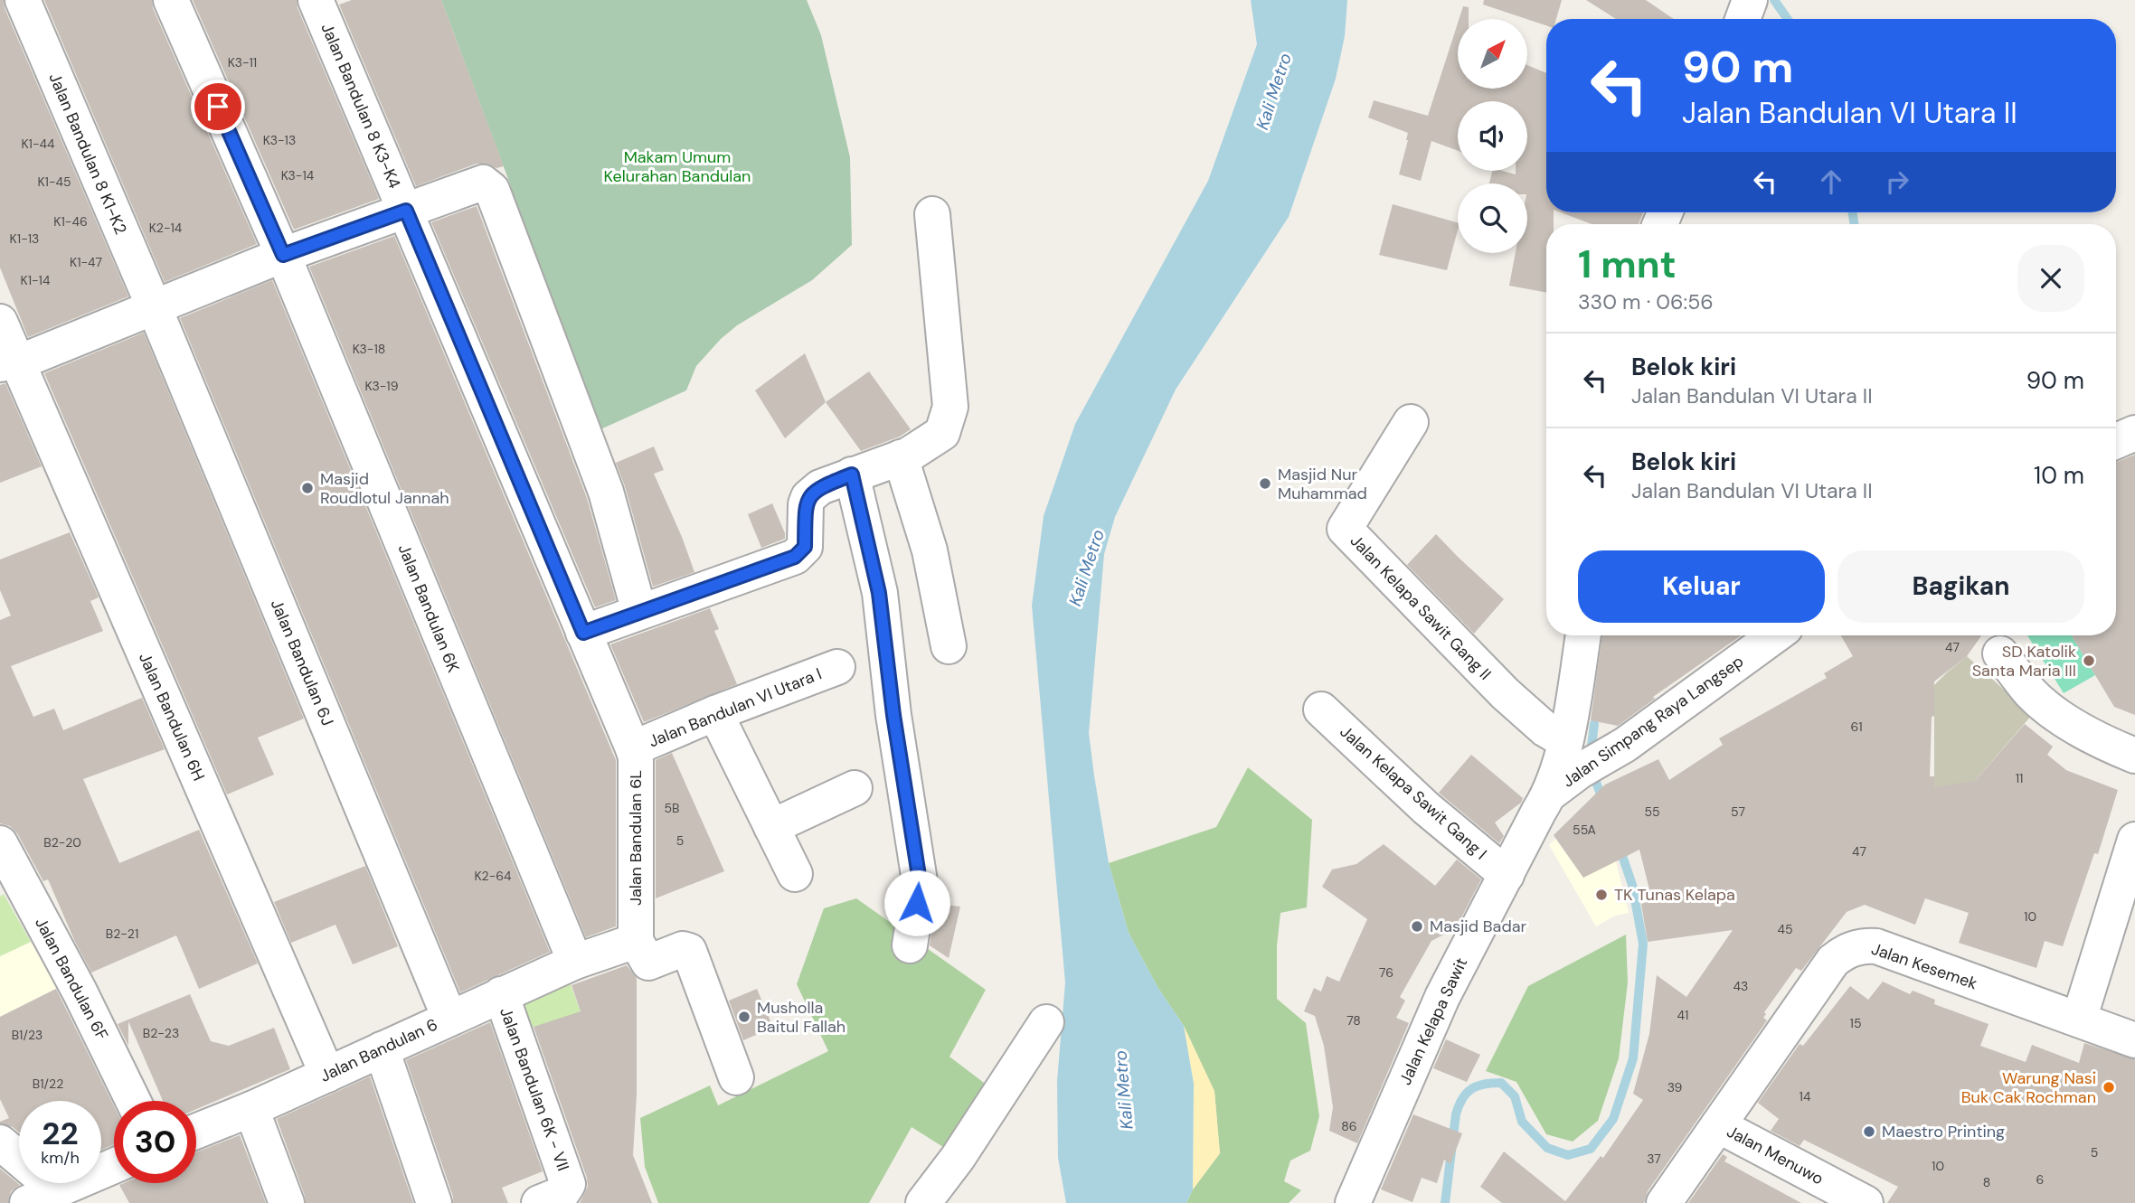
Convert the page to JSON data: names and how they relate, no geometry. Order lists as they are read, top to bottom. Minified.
{"streets":{"street":["Jalan Bandulan 8 K3-K4","Jalan Bandulan 8 K1-K2","Jalan Kelapa Sawit Gang II","Jalan Bandulan 6K","Jalan Bandulan 6J","Jalan Bandulan VI Utara I","Jalan Bandulan 6H","Jalan Simpang Raya Langsep","Jalan Kelapa Sawit Gang I","Jalan Bandulan 6L","Jalan Kesemek","Jalan Bandulan 6F","Jalan Kelapa Sawit","Jalan Bandulan 6","Jalan Bandulan 6K - VII","Jalan Menuwo"]},"crossings":[["Jalan Bandulan 8 K3-K4","Jalan Bandulan 6L"],["Jalan Bandulan 8 K1-K2","Jalan Bandulan 6J"],["Jalan Kelapa Sawit Gang II","Jalan Kelapa Sawit"],["Jalan Bandulan 6K","Jalan Bandulan 6"],["Jalan Bandulan 6J","Jalan Bandulan 6"],["Jalan Bandulan VI Utara I","Jalan Bandulan 6L"],["Jalan Bandulan 6H","Jalan Bandulan 6"],["Jalan Simpang Raya Langsep","Jalan Kelapa Sawit"],["Jalan Kelapa Sawit Gang I","Jalan Kelapa Sawit"],["Jalan Bandulan 6L","Jalan Bandulan 6"],["Jalan Kesemek","Jalan Menuwo"],["Jalan Bandulan 6","Jalan Bandulan 6K - VII"]],"water":["Kali Metro"],"parks":["Makam Umum Kelurahan Bandulan"],"places":["Masjid Nur Muhammad","Masjid Roudlotul Jannah","SD Katolik Santa Maria III","TK Tunas Kelapa","Masjid Badar","Musholla Baitul Fallah","Warung Nasi Buk Cak Rochman","Maestro Printing"],"house_numbers":["K3-11","K3-13","K1-44","K3-14","K1-45","K1-46","K2-14","K1-13","K1-47","K1-14","K3-18","K3-19","47","61","11","5B","55","57","55A","5","B2-20","47","K2-64","10","45","B2-21","76","43","41","78","15","B2-23","B1/23","B1/22","39","14","86","5","37","10","6","8"],"north":"top right","page":{"turn":["90 m","Jalan Bandulan VI Utara II"],"heading":["1 mnt","330 m · 06:56"],"list":[{"name":"Belok kiri","note":"Jalan Bandulan VI Utara II","value":"90 m"},{"name":"Belok kiri","note":"Jalan Bandulan VI Utara II","value":"10 m"}],"buttons":["Keluar","Bagikan"],"speed":"22 km/h","limit":"30"}}
